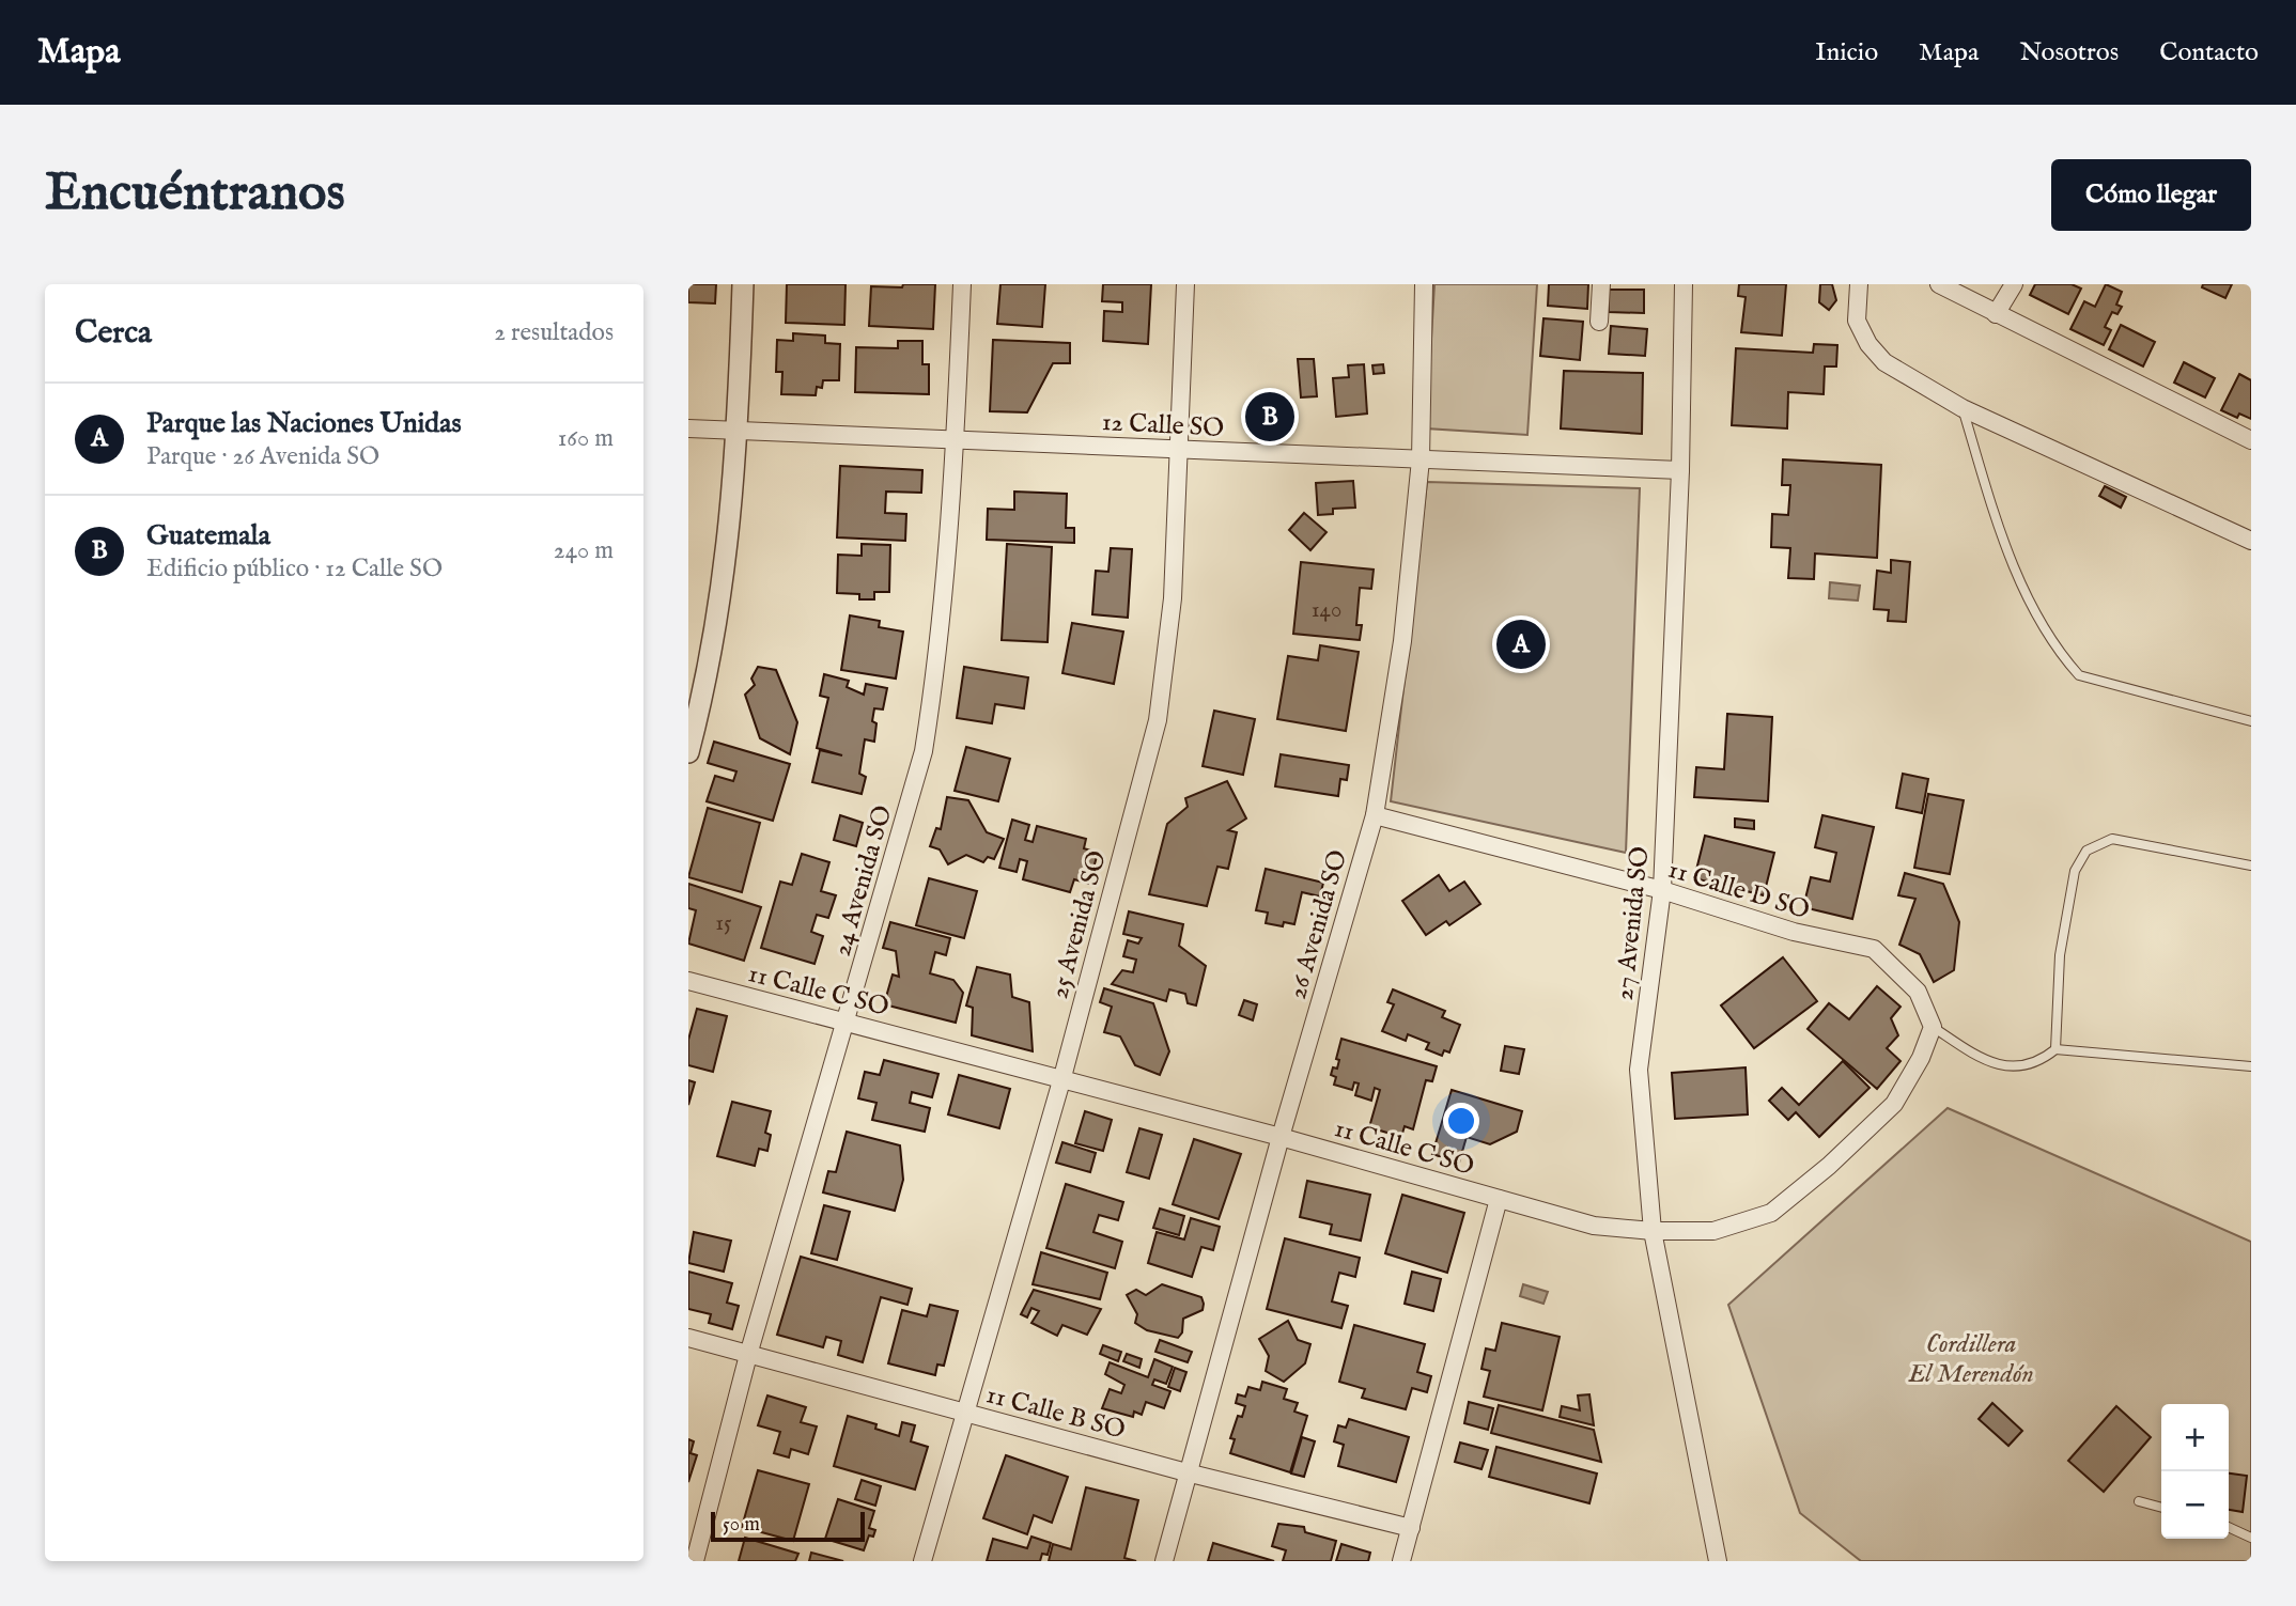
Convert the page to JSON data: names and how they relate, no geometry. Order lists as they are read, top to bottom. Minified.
{"streets":{"street":["12 Calle SO","24 Avenida SO","11 Calle D SO","27 Avenida SO","25 Avenida SO","26 Avenida SO","11 Calle C SO","11 Calle B SO"]},"crossings":[["12 Calle SO","24 Avenida SO"],["12 Calle SO","27 Avenida SO"],["12 Calle SO","25 Avenida SO"],["12 Calle SO","26 Avenida SO"],["24 Avenida SO","11 Calle C SO"],["24 Avenida SO","11 Calle B SO"],["11 Calle D SO","27 Avenida SO"],["11 Calle D SO","26 Avenida SO"],["11 Calle D SO","11 Calle C SO"],["27 Avenida SO","11 Calle C SO"],["25 Avenida SO","11 Calle C SO"],["25 Avenida SO","11 Calle B SO"],["26 Avenida SO","11 Calle C SO"],["26 Avenida SO","11 Calle B SO"]],"parks":["Cordillera El Merendón"],"house_numbers":["140","15"],"scale_bar":"50 m","page":{"header":"Mapa","nav":["Inicio","Mapa","Nosotros","Contacto"],"buttons":"Cómo llegar","title":"Encuéntranos","heading":["Cerca","2 resultados"],"list":[{"mark":"A","name":"Parque las Naciones Unidas","note":"Parque · 26 Avenida SO","value":"160 m"},{"mark":"B","name":"Guatemala","note":"Edificio público · 12 Calle SO","value":"240 m"}],"pins":["B","A"],"map_buttons":["+","−"],"scale":"50 m"}}
